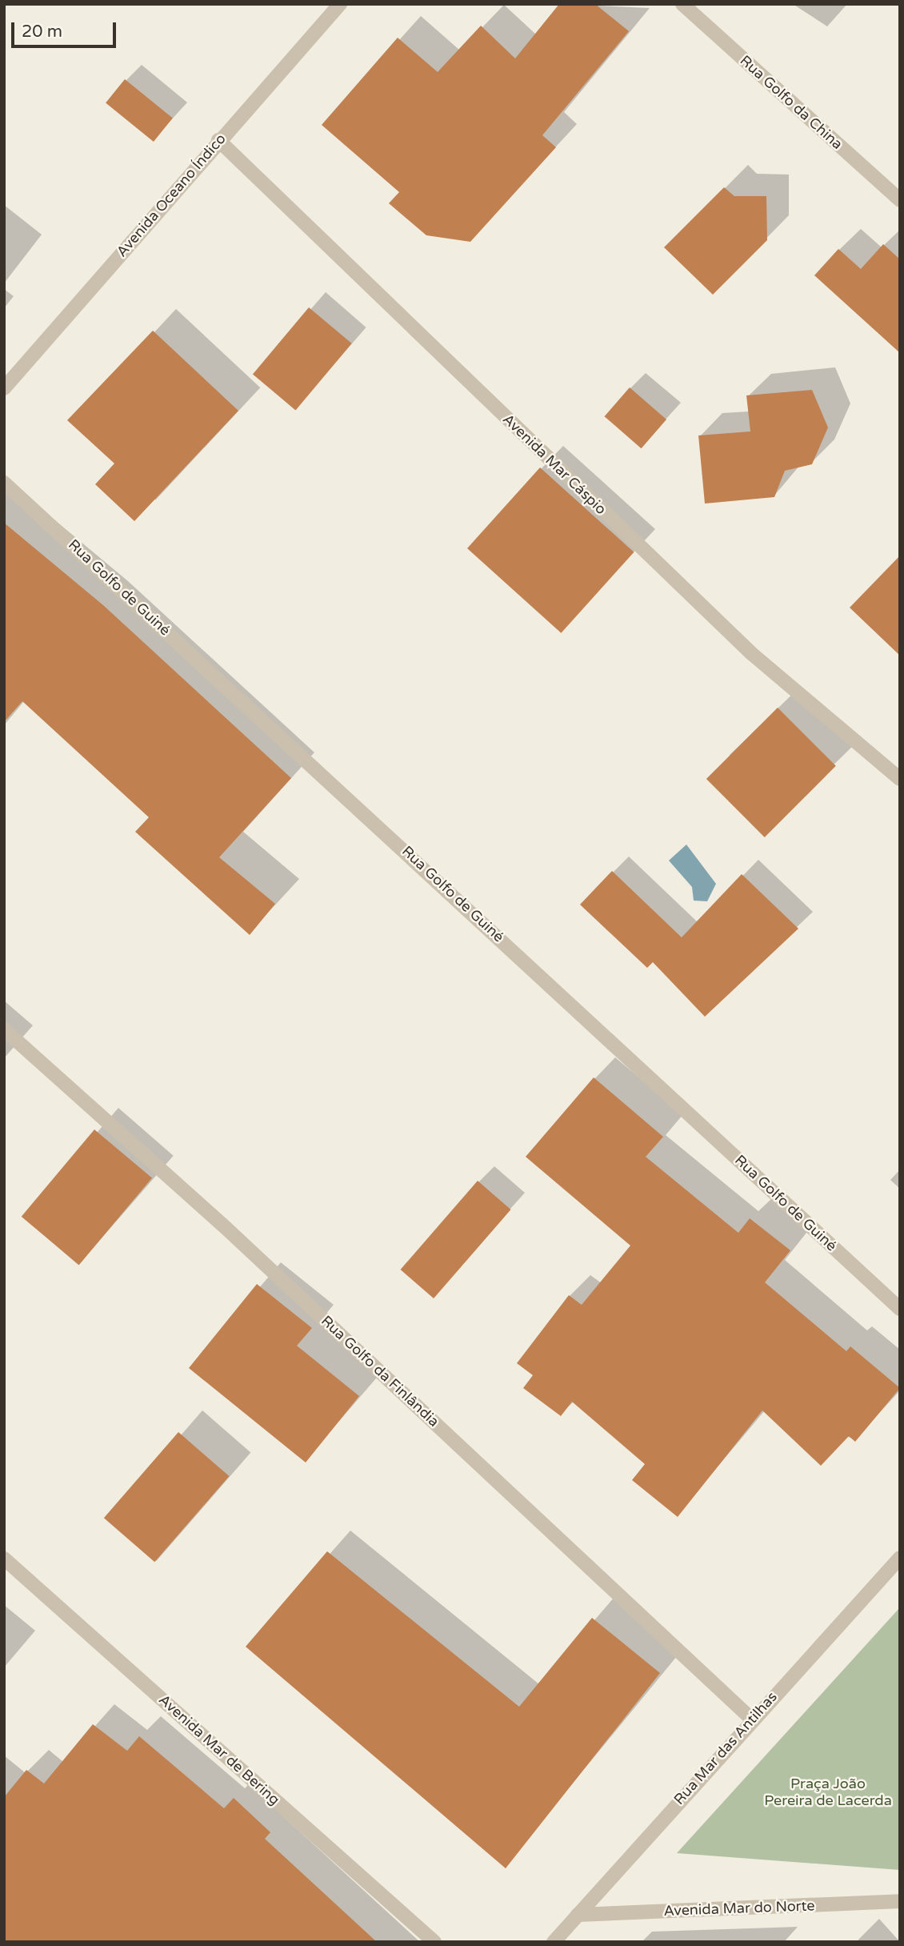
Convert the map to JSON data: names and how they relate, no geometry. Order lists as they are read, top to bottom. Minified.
{"streets":{"street":["Rua Golfo da China","Avenida Oceano Índico","Avenida Mar Cáspio","Rua Golfo de Guiné","Rua Golfo da Finlândia","Rua Mar das Antilhas","Avenida Mar de Bering","Avenida Mar do Norte"]},"crossings":[["Avenida Oceano Índico","Avenida Mar Cáspio"],["Rua Golfo da Finlândia","Rua Mar das Antilhas"],["Rua Mar das Antilhas","Avenida Mar do Norte"]],"parks":["Praça João Pereira de Lacerda"],"scale_bar":"20 m"}
